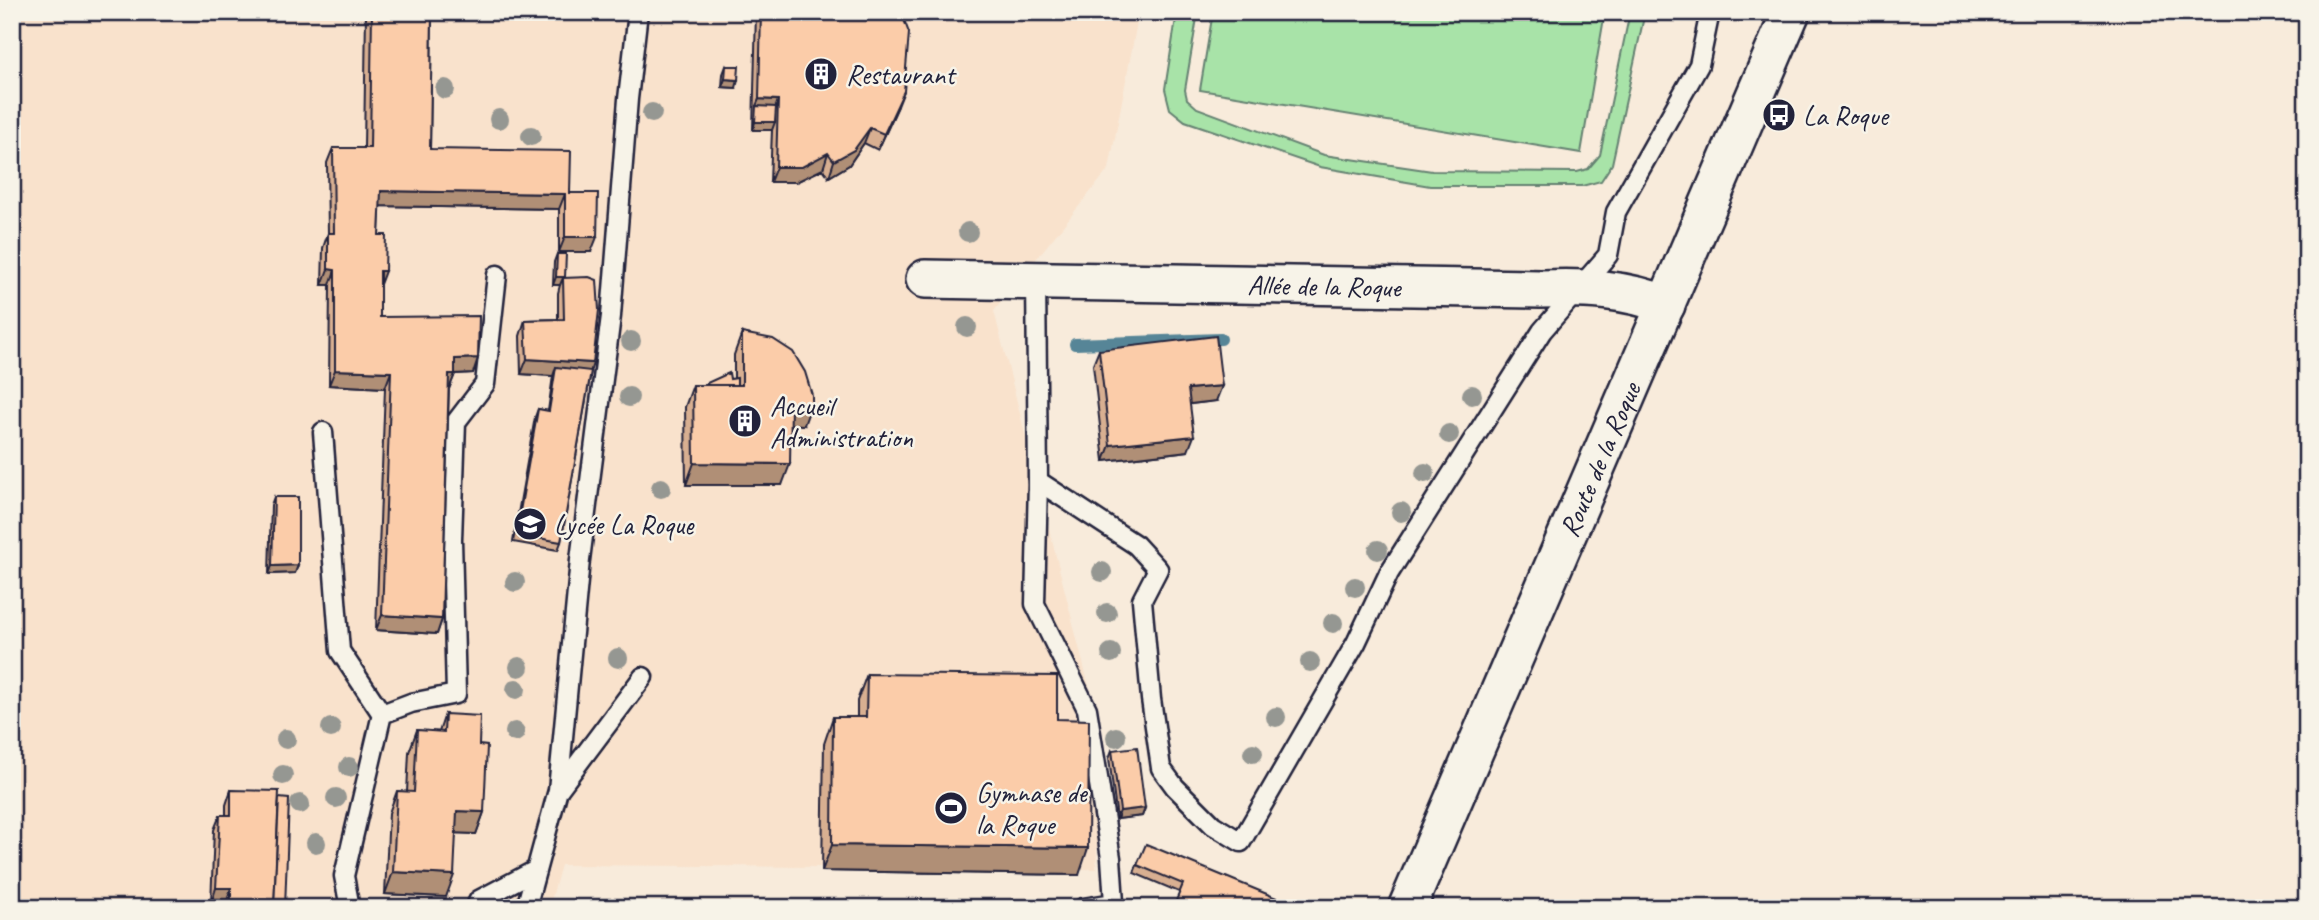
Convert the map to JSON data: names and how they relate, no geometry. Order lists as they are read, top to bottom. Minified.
{"streets":{"street":["Allée de la Roque","Route de la Roque"]},"crossings":[["Allée de la Roque","Route de la Roque"]],"places":{"building":["Restaurant","Accueil Administration"],"bus stop":["La Roque"],"school or university":["Lycée La Roque"],"sports":["Gymnase de la Roque"]}}
